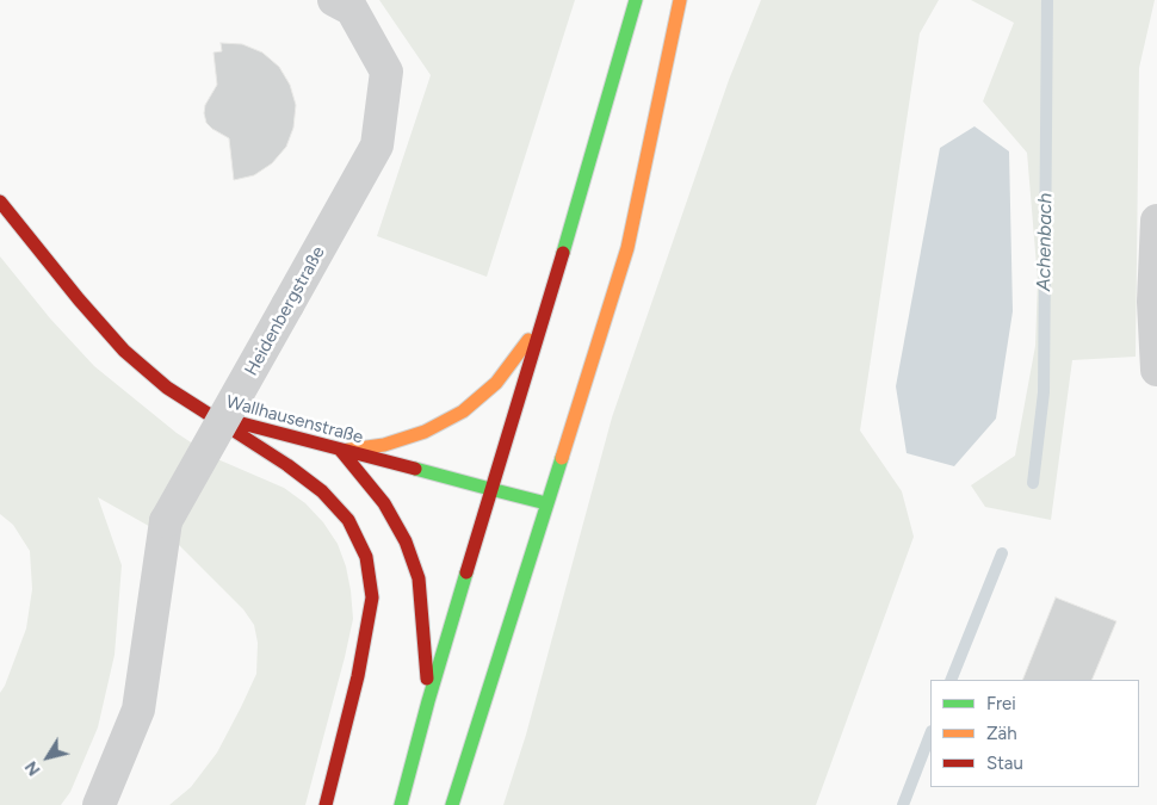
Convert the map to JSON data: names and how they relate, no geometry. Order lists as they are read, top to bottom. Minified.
{"streets":{"main road":["Wallhausenstraße"],"street":["Heidenbergstraße"]},"water":["Achenbach"],"legend":["Frei","Zäh","Stau"],"north":"bottom left"}
